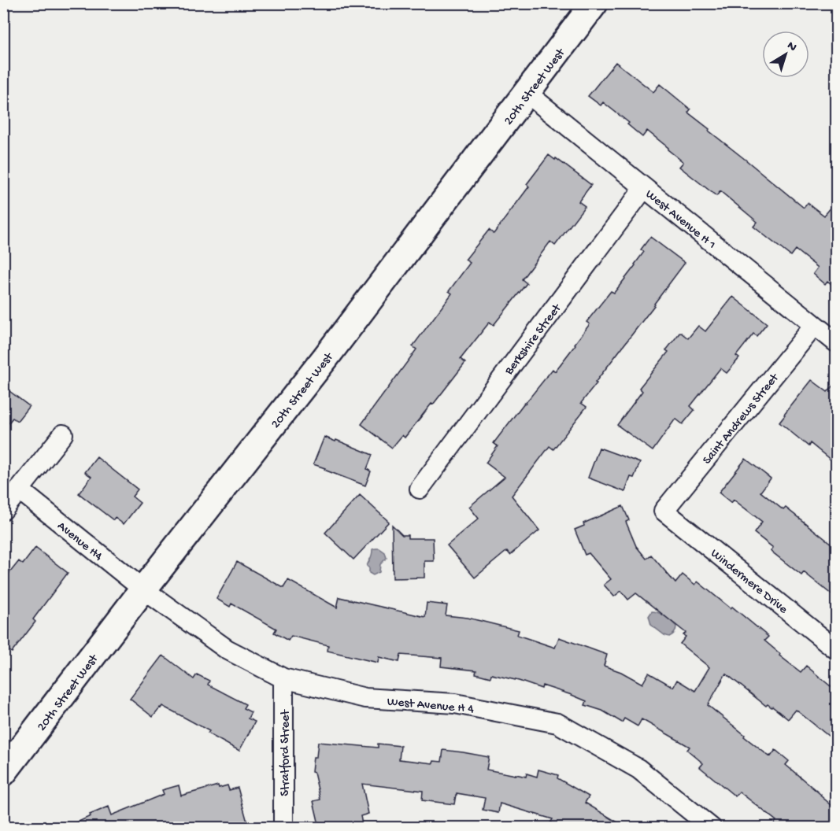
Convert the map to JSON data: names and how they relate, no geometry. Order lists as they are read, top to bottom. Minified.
{"streets":{"main road":["20th Street West"],"street":["West Avenue H 1","Berkshire Street","Saint Andrews Street","Avenue H4","Windermere Drive","West Avenue H 4","Stratford Street"]},"crossings":[["20th Street West","West Avenue H 1"],["20th Street West","Avenue H4"],["20th Street West","West Avenue H 4"],["West Avenue H 1","Berkshire Street"],["West Avenue H 1","Saint Andrews Street"],["Saint Andrews Street","Windermere Drive"],["Avenue H4","West Avenue H 4"],["West Avenue H 4","Stratford Street"]],"north":"top right"}
